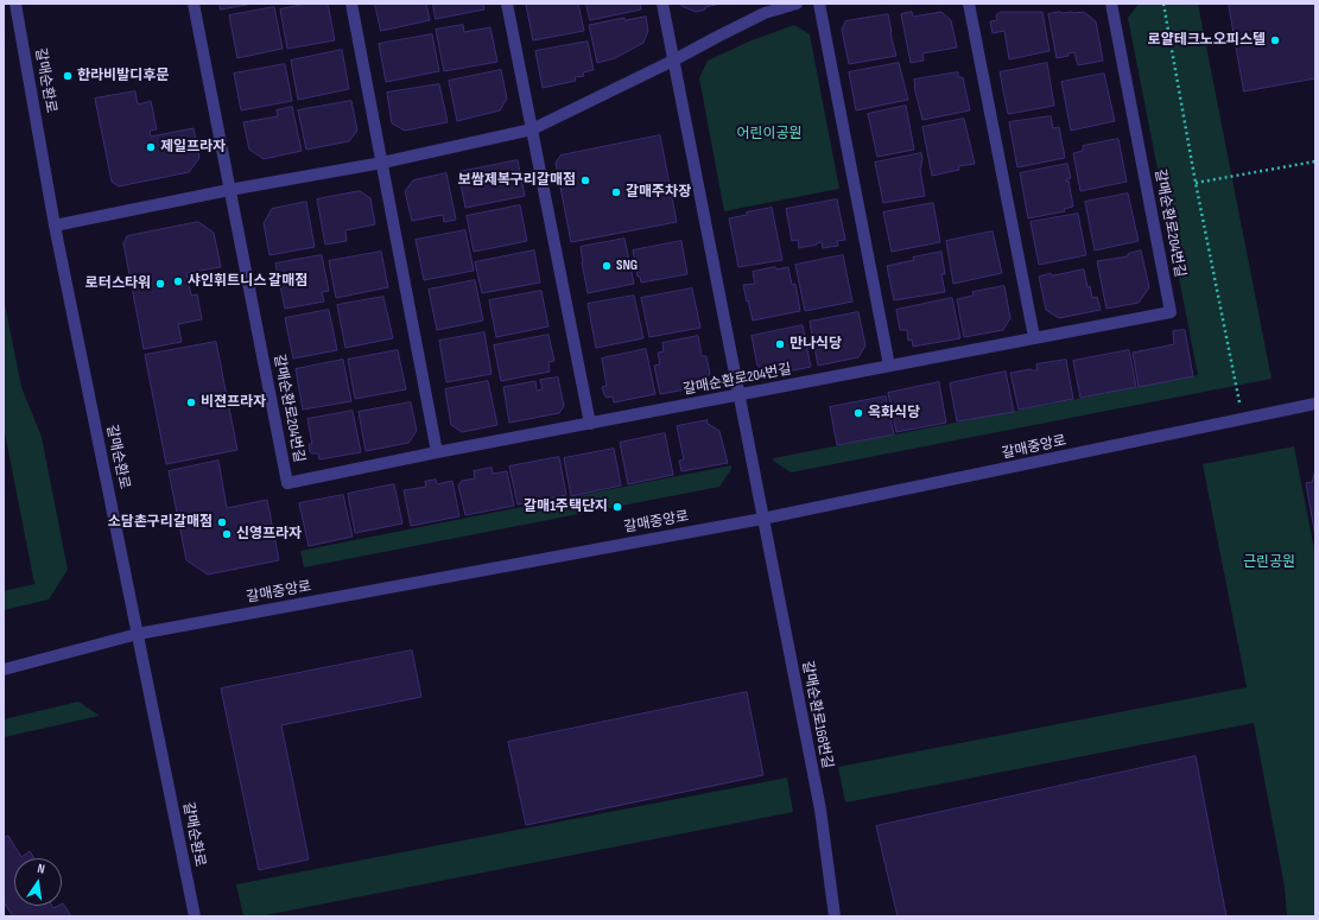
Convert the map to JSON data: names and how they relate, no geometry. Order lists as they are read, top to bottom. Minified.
{"streets":{"street":["갈매순환로","갈매순환로204번길","갈매중앙로","갈매순환로166번길"]},"crossings":[["갈매순환로","갈매중앙로"],["갈매순환로204번길","갈매순환로166번길"],["갈매중앙로","갈매순환로166번길"]],"parks":["어린이공원","근린공원"],"places":["로얄테크노오피스텔","한라비발디후문","제일프라자","보쌈제복구리갈매점","갈매주차장","SNG","샤인휘트니스 갈매점","로터스타워","만나식당","비젼프라자","옥화식당","갈매1주택단지","소담촌구리갈매점","신영프라자"],"north":"top"}
